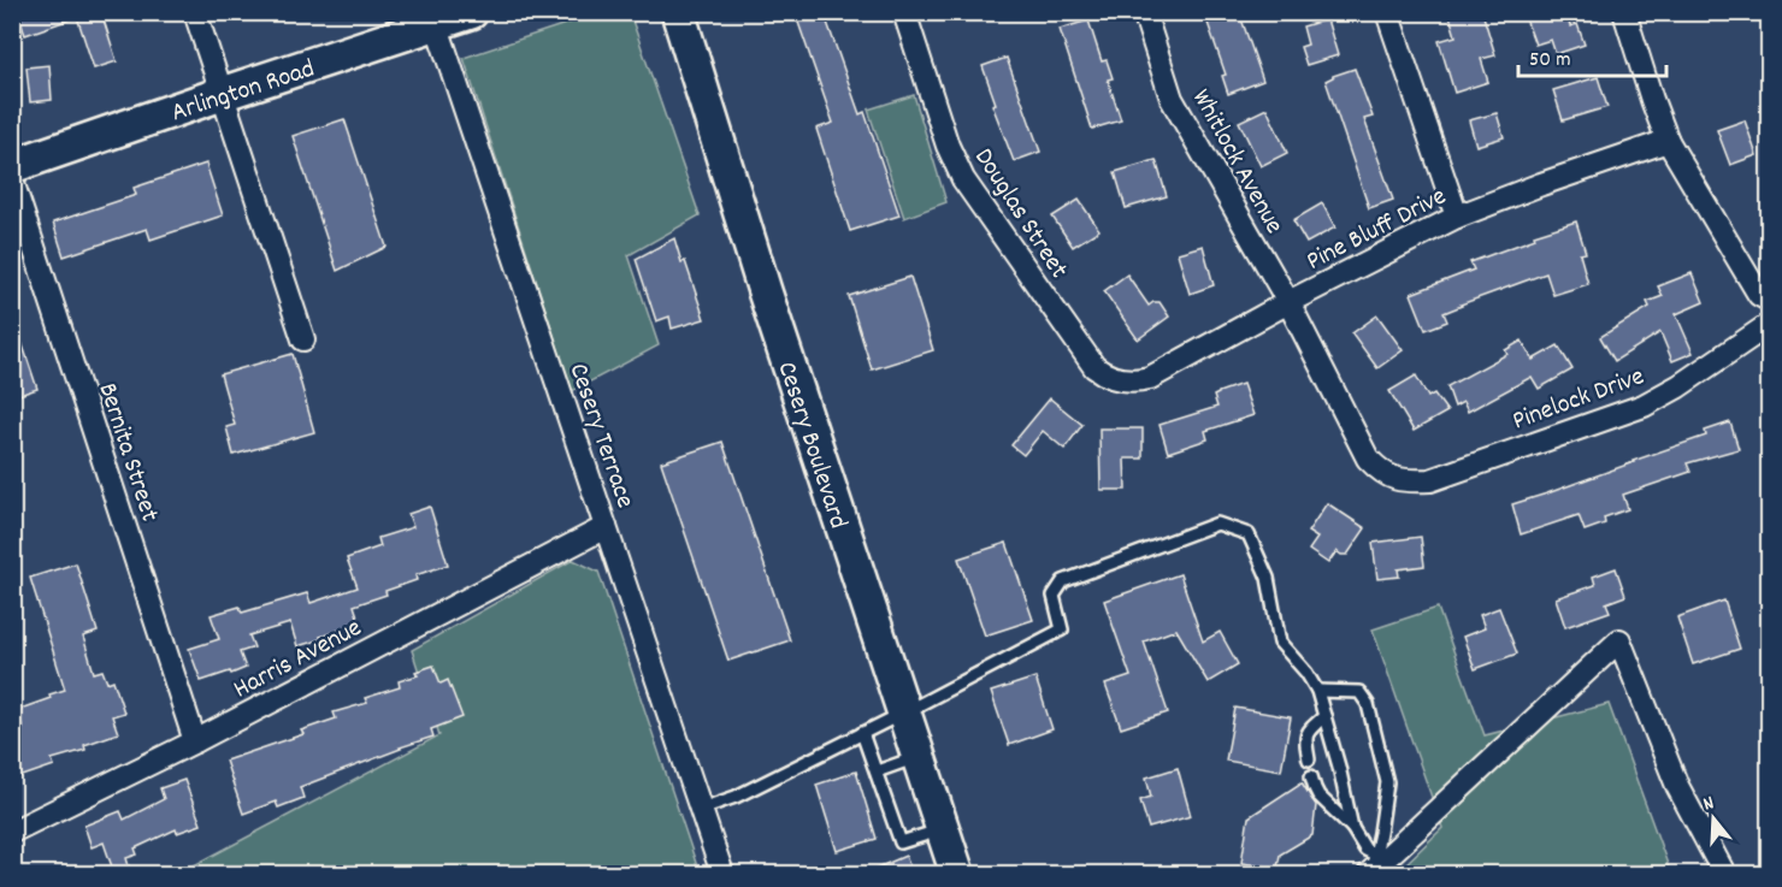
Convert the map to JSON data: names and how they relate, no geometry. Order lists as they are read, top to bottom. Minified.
{"streets":{"main road":["Arlington Road","Cesery Boulevard"],"street":["Whitlock Avenue","Douglas Street","Pine Bluff Drive","Pinelock Drive","Cesery Terrace","Bernita Street","Harris Avenue"]},"crossings":[["Arlington Road","Cesery Terrace"],["Whitlock Avenue","Pine Bluff Drive"],["Whitlock Avenue","Pinelock Drive"],["Douglas Street","Pine Bluff Drive"],["Cesery Terrace","Harris Avenue"],["Bernita Street","Harris Avenue"]],"scale_bar":"50 m","north":"top"}
